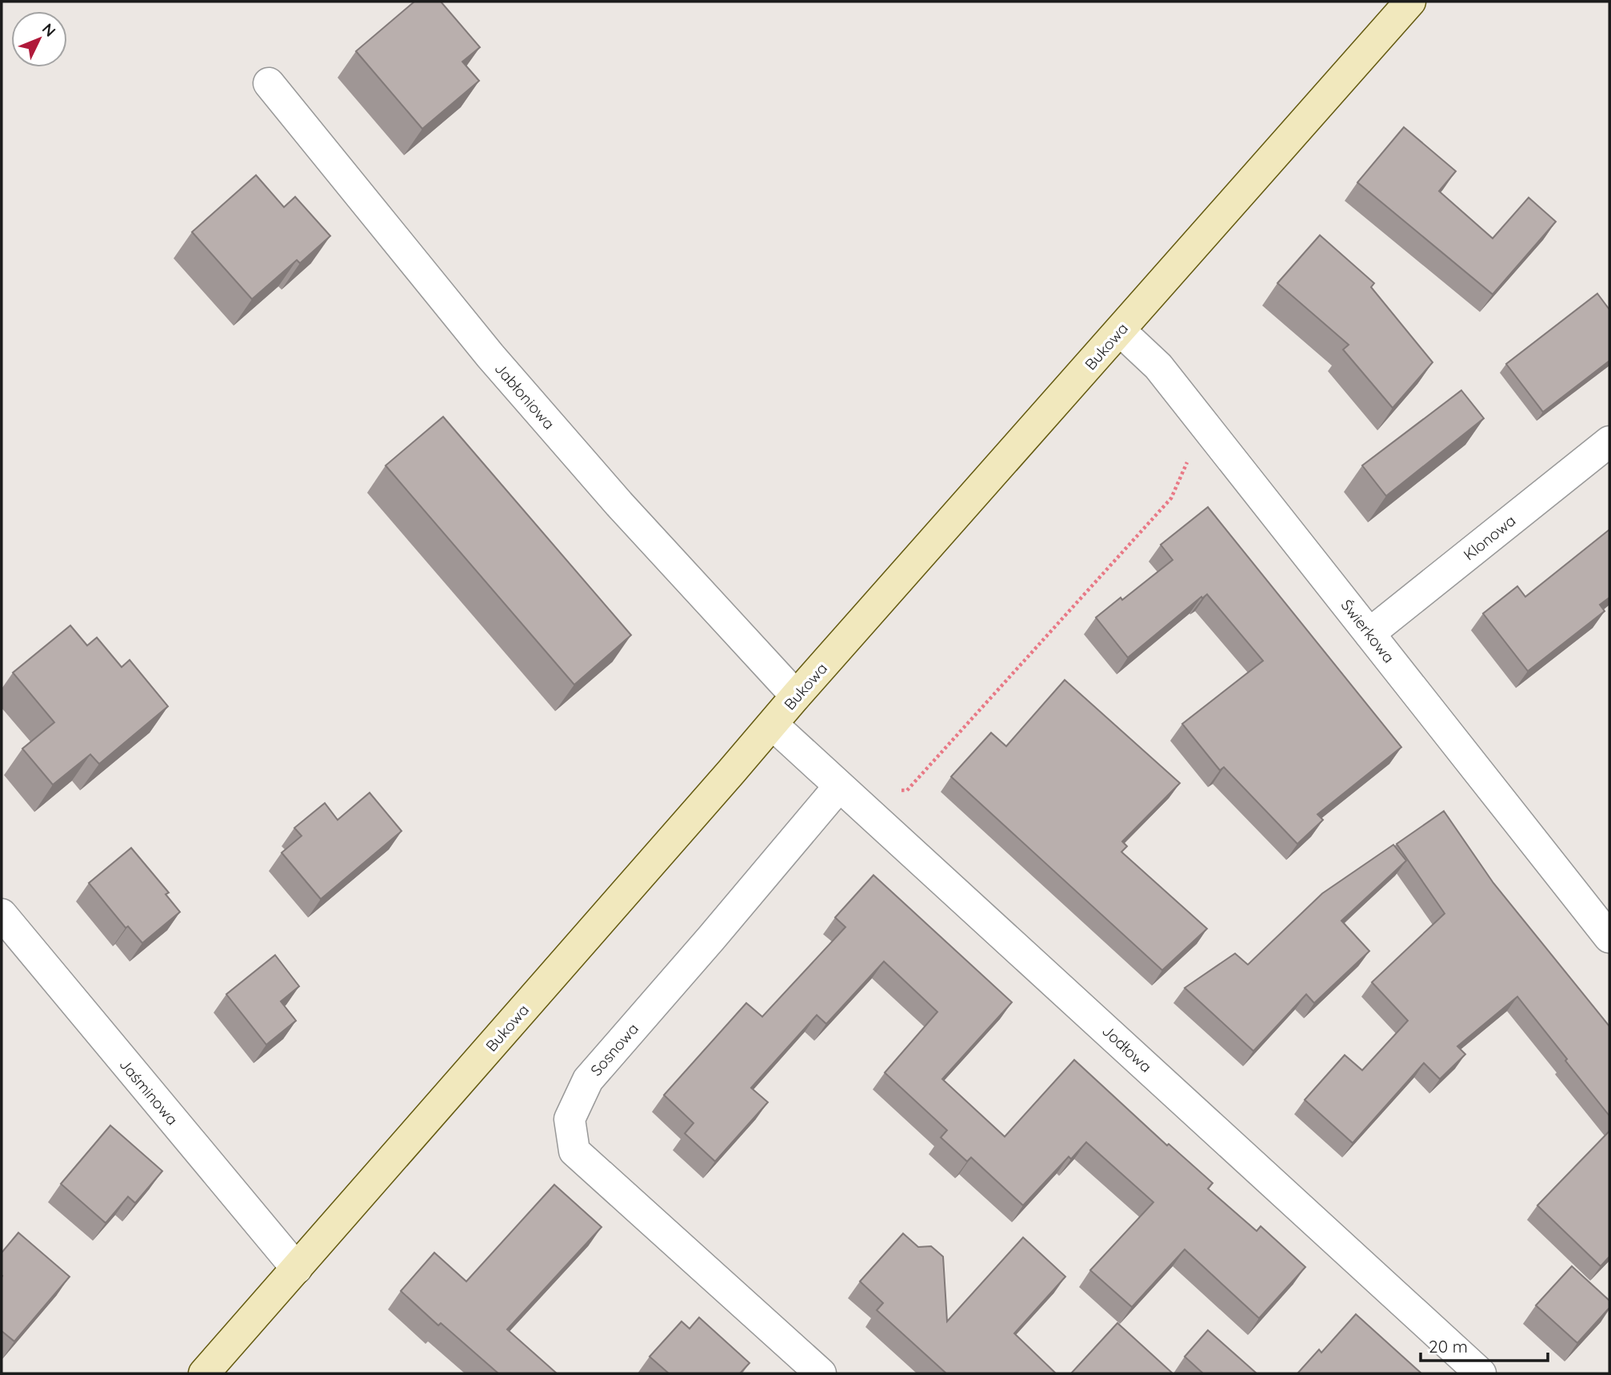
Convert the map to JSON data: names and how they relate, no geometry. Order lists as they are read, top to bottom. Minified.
{"streets":{"main road":["Bukowa"],"street":["Jabłoniowa","Klonowa","Świerkowa","Jodłowa","Sosnowa","Jaśminowa"]},"crossings":[["Bukowa","Jabłoniowa"],["Bukowa","Świerkowa"],["Bukowa","Jodłowa"],["Bukowa","Jaśminowa"],["Klonowa","Świerkowa"],["Jodłowa","Sosnowa"]],"scale_bar":"20 m","north":"top right"}
